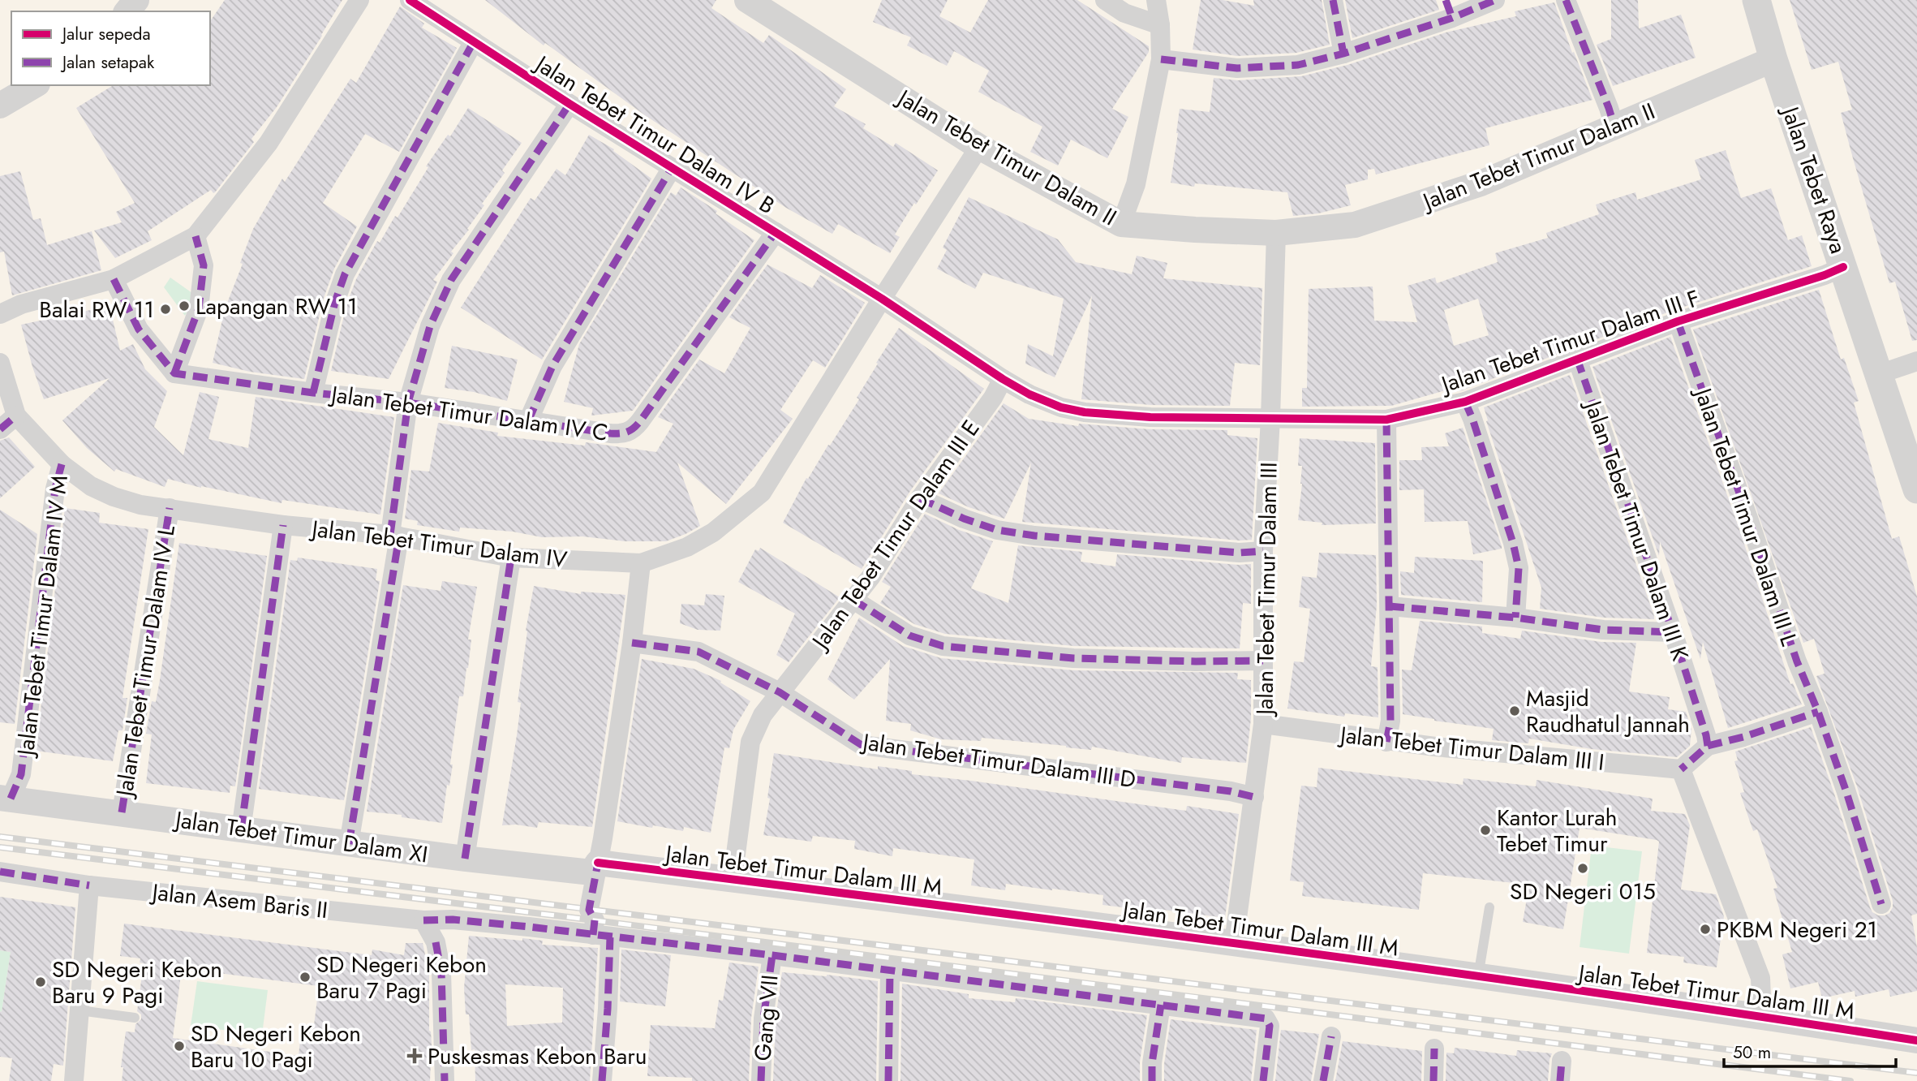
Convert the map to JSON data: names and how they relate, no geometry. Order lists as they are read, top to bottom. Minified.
{"streets":{"main road":["Jalan Tebet Raya"],"street":["Jalan Tebet Timur Dalam IV B","Jalan Tebet Timur Dalam II","Jalan Tebet Timur Dalam III F","Jalan Tebet Timur Dalam IV C","Jalan Tebet Timur Dalam III L","Jalan Tebet Timur Dalam III K","Jalan Tebet Timur Dalam III E","Jalan Tebet Timur Dalam IV","Jalan Tebet Timur Dalam III","Jalan Tebet Timur Dalam IV M","Jalan Tebet Timur Dalam IV L","Jalan Tebet Timur Dalam III I","Jalan Tebet Timur Dalam III D","Jalan Tebet Timur Dalam XI","Jalan Tebet Timur Dalam III M","Jalan Asem Baris II","Gang VII"]},"crossings":[["Jalan Tebet Timur Dalam IV B","Jalan Tebet Timur Dalam III F"],["Jalan Tebet Timur Dalam IV B","Jalan Tebet Timur Dalam IV C"],["Jalan Tebet Timur Dalam IV B","Jalan Tebet Timur Dalam III E"],["Jalan Tebet Timur Dalam IV B","Jalan Tebet Timur Dalam IV"],["Jalan Tebet Timur Dalam II","Jalan Tebet Raya"],["Jalan Tebet Timur Dalam II","Jalan Tebet Timur Dalam IV"],["Jalan Tebet Timur Dalam II","Jalan Tebet Timur Dalam III"],["Jalan Tebet Raya","Jalan Tebet Timur Dalam III F"],["Jalan Tebet Timur Dalam III F","Jalan Tebet Timur Dalam III L"],["Jalan Tebet Timur Dalam III F","Jalan Tebet Timur Dalam III K"],["Jalan Tebet Timur Dalam III F","Jalan Tebet Timur Dalam III E"],["Jalan Tebet Timur Dalam III F","Jalan Tebet Timur Dalam III"],["Jalan Tebet Timur Dalam III E","Jalan Tebet Timur Dalam III D"],["Jalan Tebet Timur Dalam III E","Jalan Tebet Timur Dalam III M"],["Jalan Tebet Timur Dalam IV","Jalan Tebet Timur Dalam IV M"],["Jalan Tebet Timur Dalam IV","Jalan Tebet Timur Dalam IV L"],["Jalan Tebet Timur Dalam III","Jalan Tebet Timur Dalam III I"],["Jalan Tebet Timur Dalam III","Jalan Tebet Timur Dalam III D"],["Jalan Tebet Timur Dalam III","Jalan Tebet Timur Dalam III M"],["Jalan Tebet Timur Dalam IV M","Jalan Tebet Timur Dalam XI"],["Jalan Tebet Timur Dalam IV L","Jalan Tebet Timur Dalam XI"],["Jalan Tebet Timur Dalam XI","Jalan Tebet Timur Dalam III M"],["Jalan Asem Baris II","Gang VII"]],"places":{"other":["Lapangan RW 11","Balai RW 11","Masjid Raudhatul Jannah","Kantor Lurah Tebet Timur","SD Negeri 015","PKBM Negeri 21","SD Negeri Kebon Baru 7 Pagi","SD Negeri Kebon Baru 9 Pagi","SD Negeri Kebon Baru 10 Pagi"],"health":["Puskesmas Kebon Baru"]},"legend":["Jalur sepeda","Jalan setapak"],"scale_bar":"50 m"}
